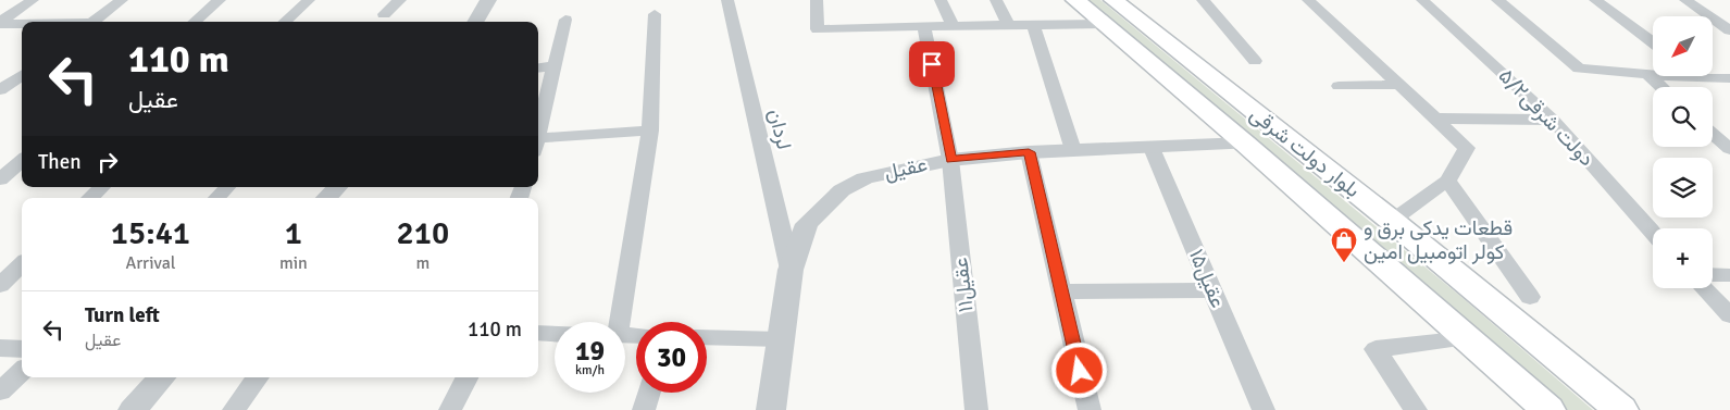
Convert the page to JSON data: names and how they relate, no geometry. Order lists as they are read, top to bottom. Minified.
{"streets":{"main road":["بلوار دولت شرقی"],"street":["۵/۲دولت شرقی","لردان","عقیل","عقیل۱۵","عقیل۱۱"]},"crossings":[["لردان","عقیل"],["بلوار دولت شرقی","عقیل"],["عقیل","عقیل۱۵"],["عقیل","عقیل۱۱"]],"places":{"shop":["قطعات یدکی برق و کولر اتومبیل امین"]},"north":"bottom left","page":{"map_buttons":"+","turn":["110 m","عقیل"],"then":"Then","eta":["15:41","Arrival","1","min","210","m"],"list":[{"name":"Turn left","note":"عقیل","value":"110 m"}],"speed":"19 km/h","limit":"30"}}
